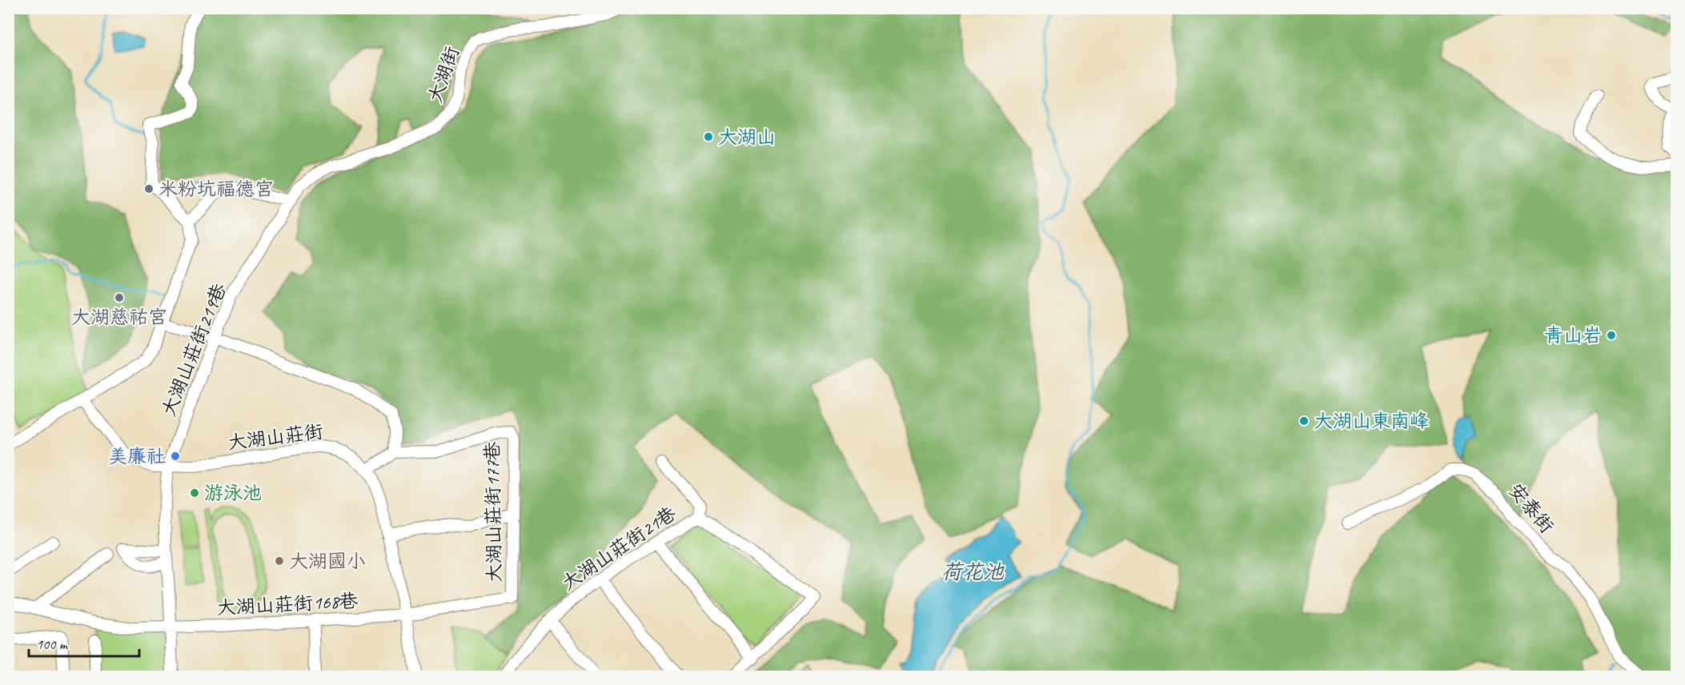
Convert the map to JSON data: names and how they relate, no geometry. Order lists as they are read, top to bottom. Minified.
{"streets":{"street":["大湖街","大湖山莊街219巷","大湖山莊街","安泰街","大湖山莊街177巷","大湖山莊街21巷","大湖山莊街168巷"]},"crossings":[["大湖街","大湖山莊街219巷"],["大湖山莊街219巷","大湖山莊街"],["大湖山莊街219巷","大湖山莊街168巷"],["大湖山莊街","大湖山莊街168巷"],["大湖山莊街177巷","大湖山莊街168巷"]],"water":["荷花池"],"places":["大湖山","米粉坑福德宮","大湖慈祐宮","青山岩","大湖山東南峰","美廉社","游泳池","大湖國小"],"scale_bar":"100 m"}
